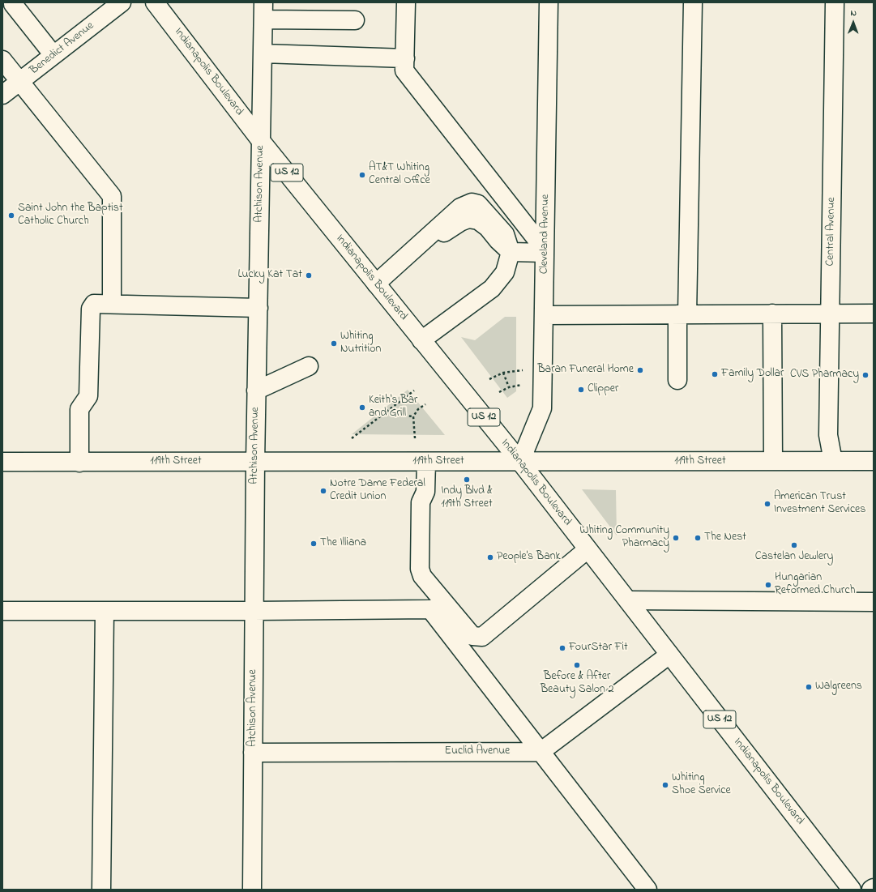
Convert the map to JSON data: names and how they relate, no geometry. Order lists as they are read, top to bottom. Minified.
{"streets":{"street":["Benedict Avenue","Indianapolis Boulevard","US 12","Atchison Avenue","Central Avenue","Cleveland Avenue","119th Street","Euclid Avenue"]},"crossings":[["Indianapolis Boulevard","Atchison Avenue"],["Indianapolis Boulevard","Cleveland Avenue"],["Indianapolis Boulevard","119th Street"],["Atchison Avenue","119th Street"],["Atchison Avenue","Euclid Avenue"],["Central Avenue","119th Street"],["Cleveland Avenue","119th Street"]],"places":["AT&T Whiting Central Office","Saint John the Baptist Catholic Church","Lucky Kat Tat","Whiting Nutrition","Baran Funeral Home","Family Dollar","CVS Pharmacy","Clipper","Keith's Bar and Grill","Indy Blvd & 119th Street","Notre Dame Federal Credit Union","American Trust Investment Services","Whiting Community Pharmacy","The Nest","The Illiana","Castelan Jewlery","People's Bank","Hungarian Reformed Church","FourStar Fit","Before & After Beauty Salon 2","Walgreens","Whiting Shoe Service"],"north":"top"}
